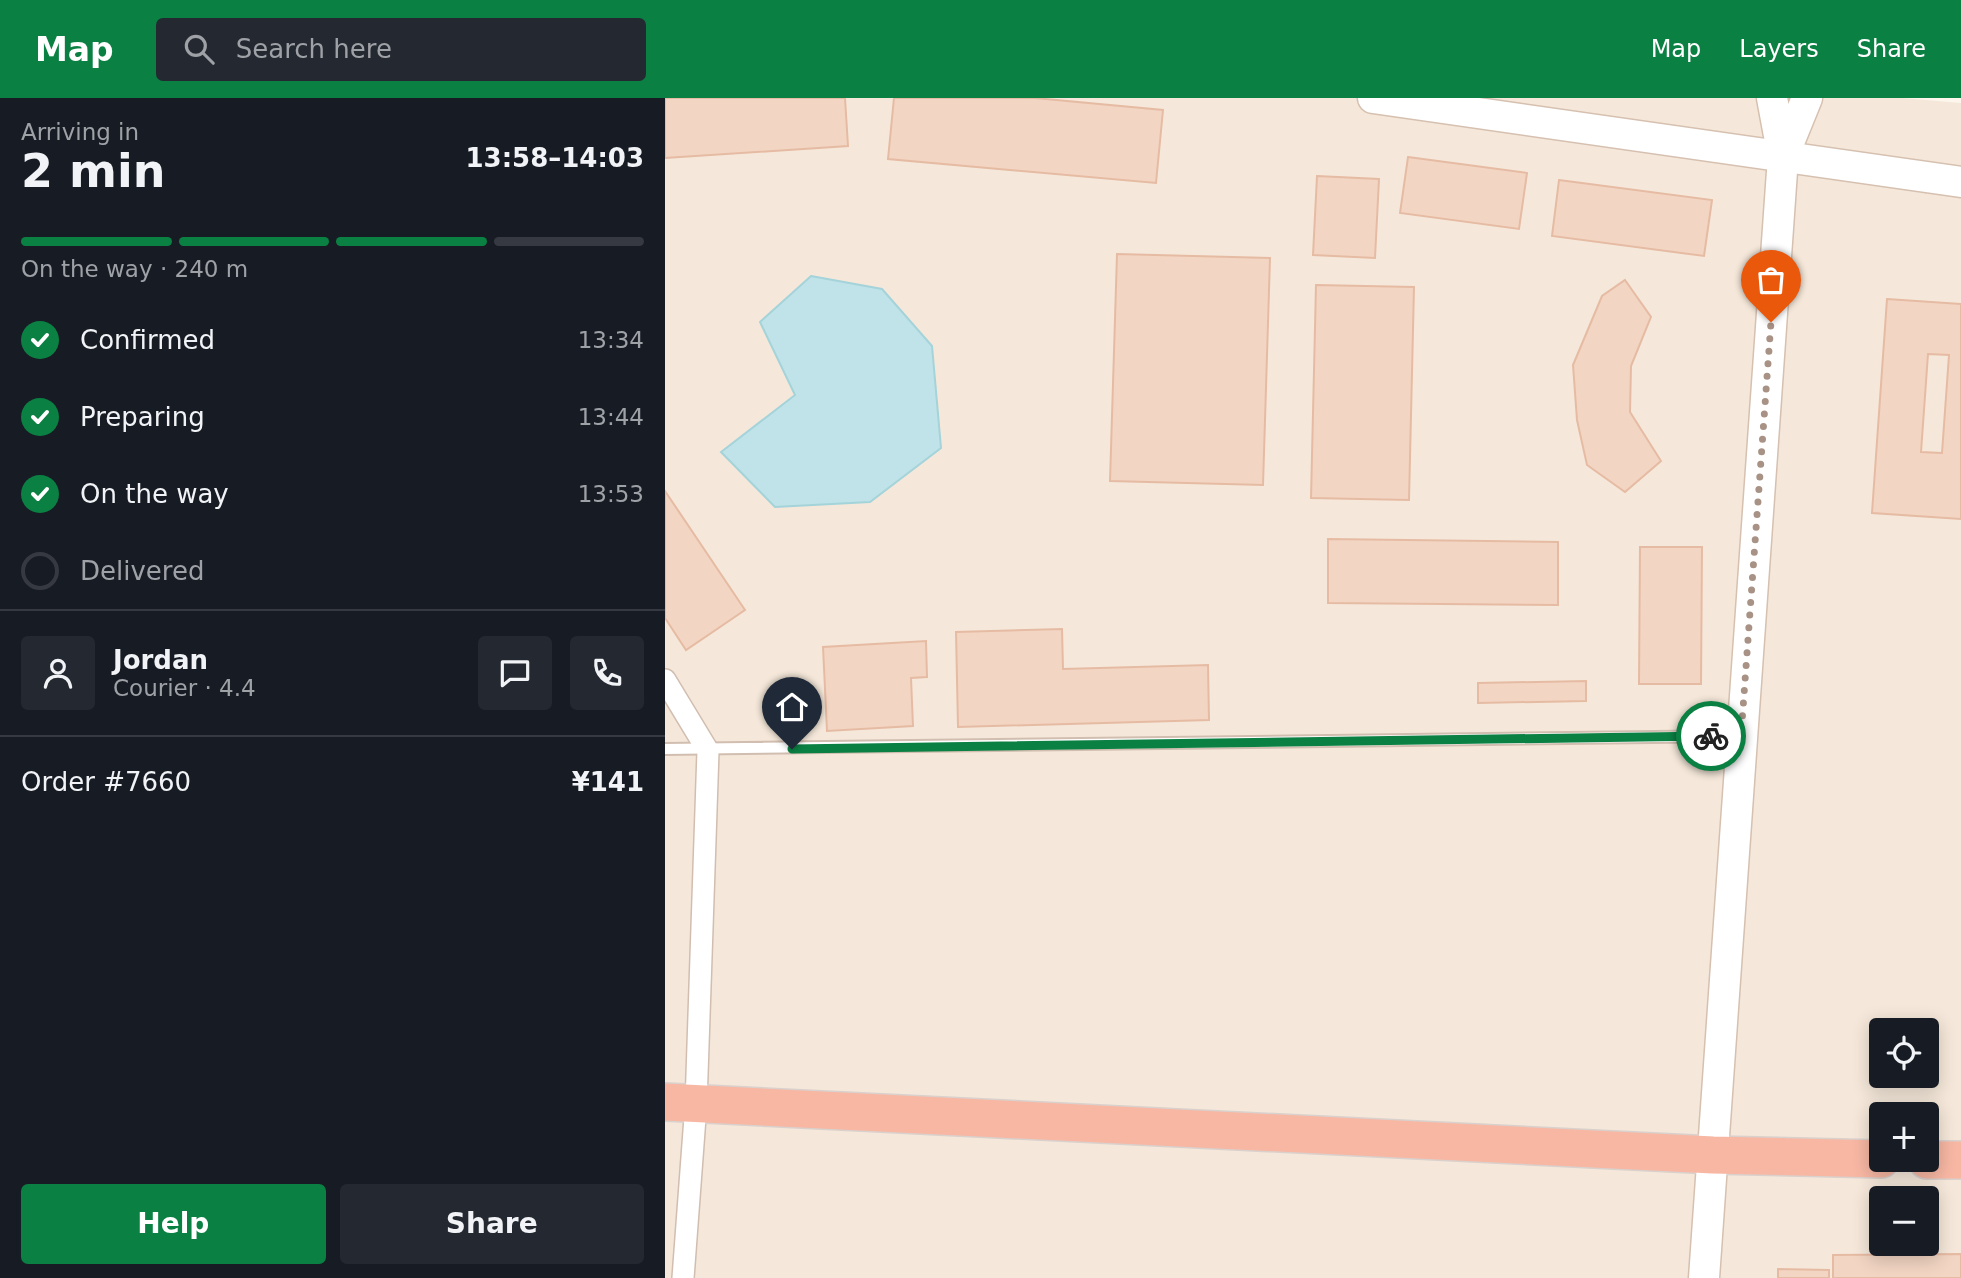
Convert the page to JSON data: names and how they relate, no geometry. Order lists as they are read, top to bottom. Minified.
{"page":{"header":"Map","search":"Search here","nav":["Map","Layers","Share"],"heading":["2 min","Arriving in","13:58–14:03"],"panel":["Jordan","Courier · 4.4","Order #7660","¥141"],"bar":"On the way · 240 m","list":[["Confirmed","13:34"],["Preparing","13:44"],["On the way","13:53"],"Delivered"],"map_buttons":["+","−"],"buttons":["Help","Share"]}}
